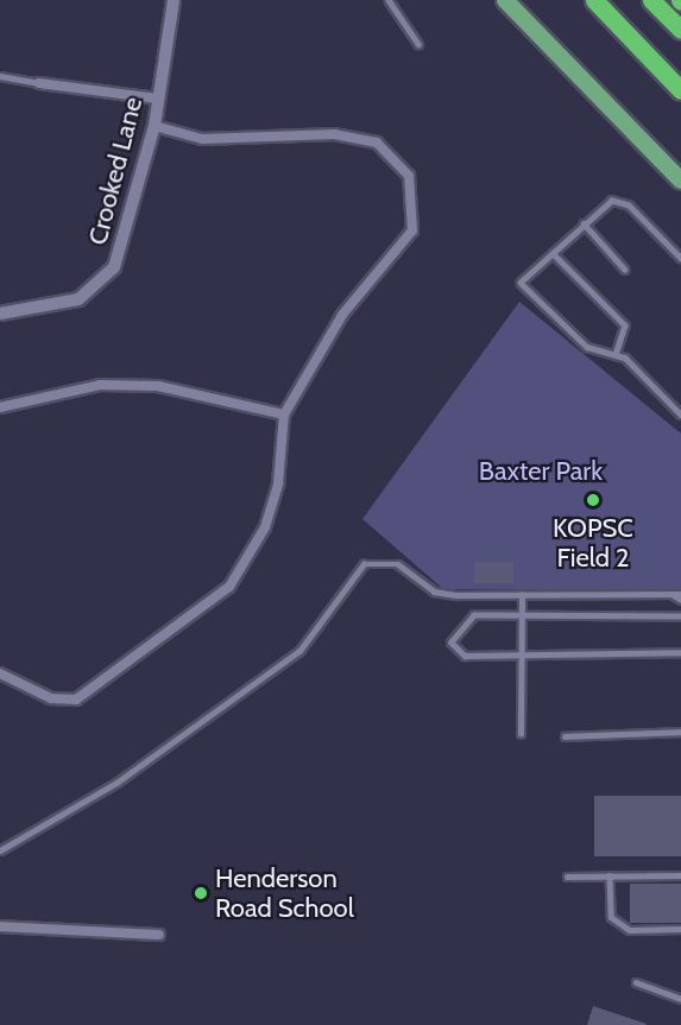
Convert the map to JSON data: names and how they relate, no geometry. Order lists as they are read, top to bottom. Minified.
{"streets":{"street":["Crooked Lane"]},"parks":["Baxter Park"],"places":["KOPSC Field 2","Henderson Road School"]}
